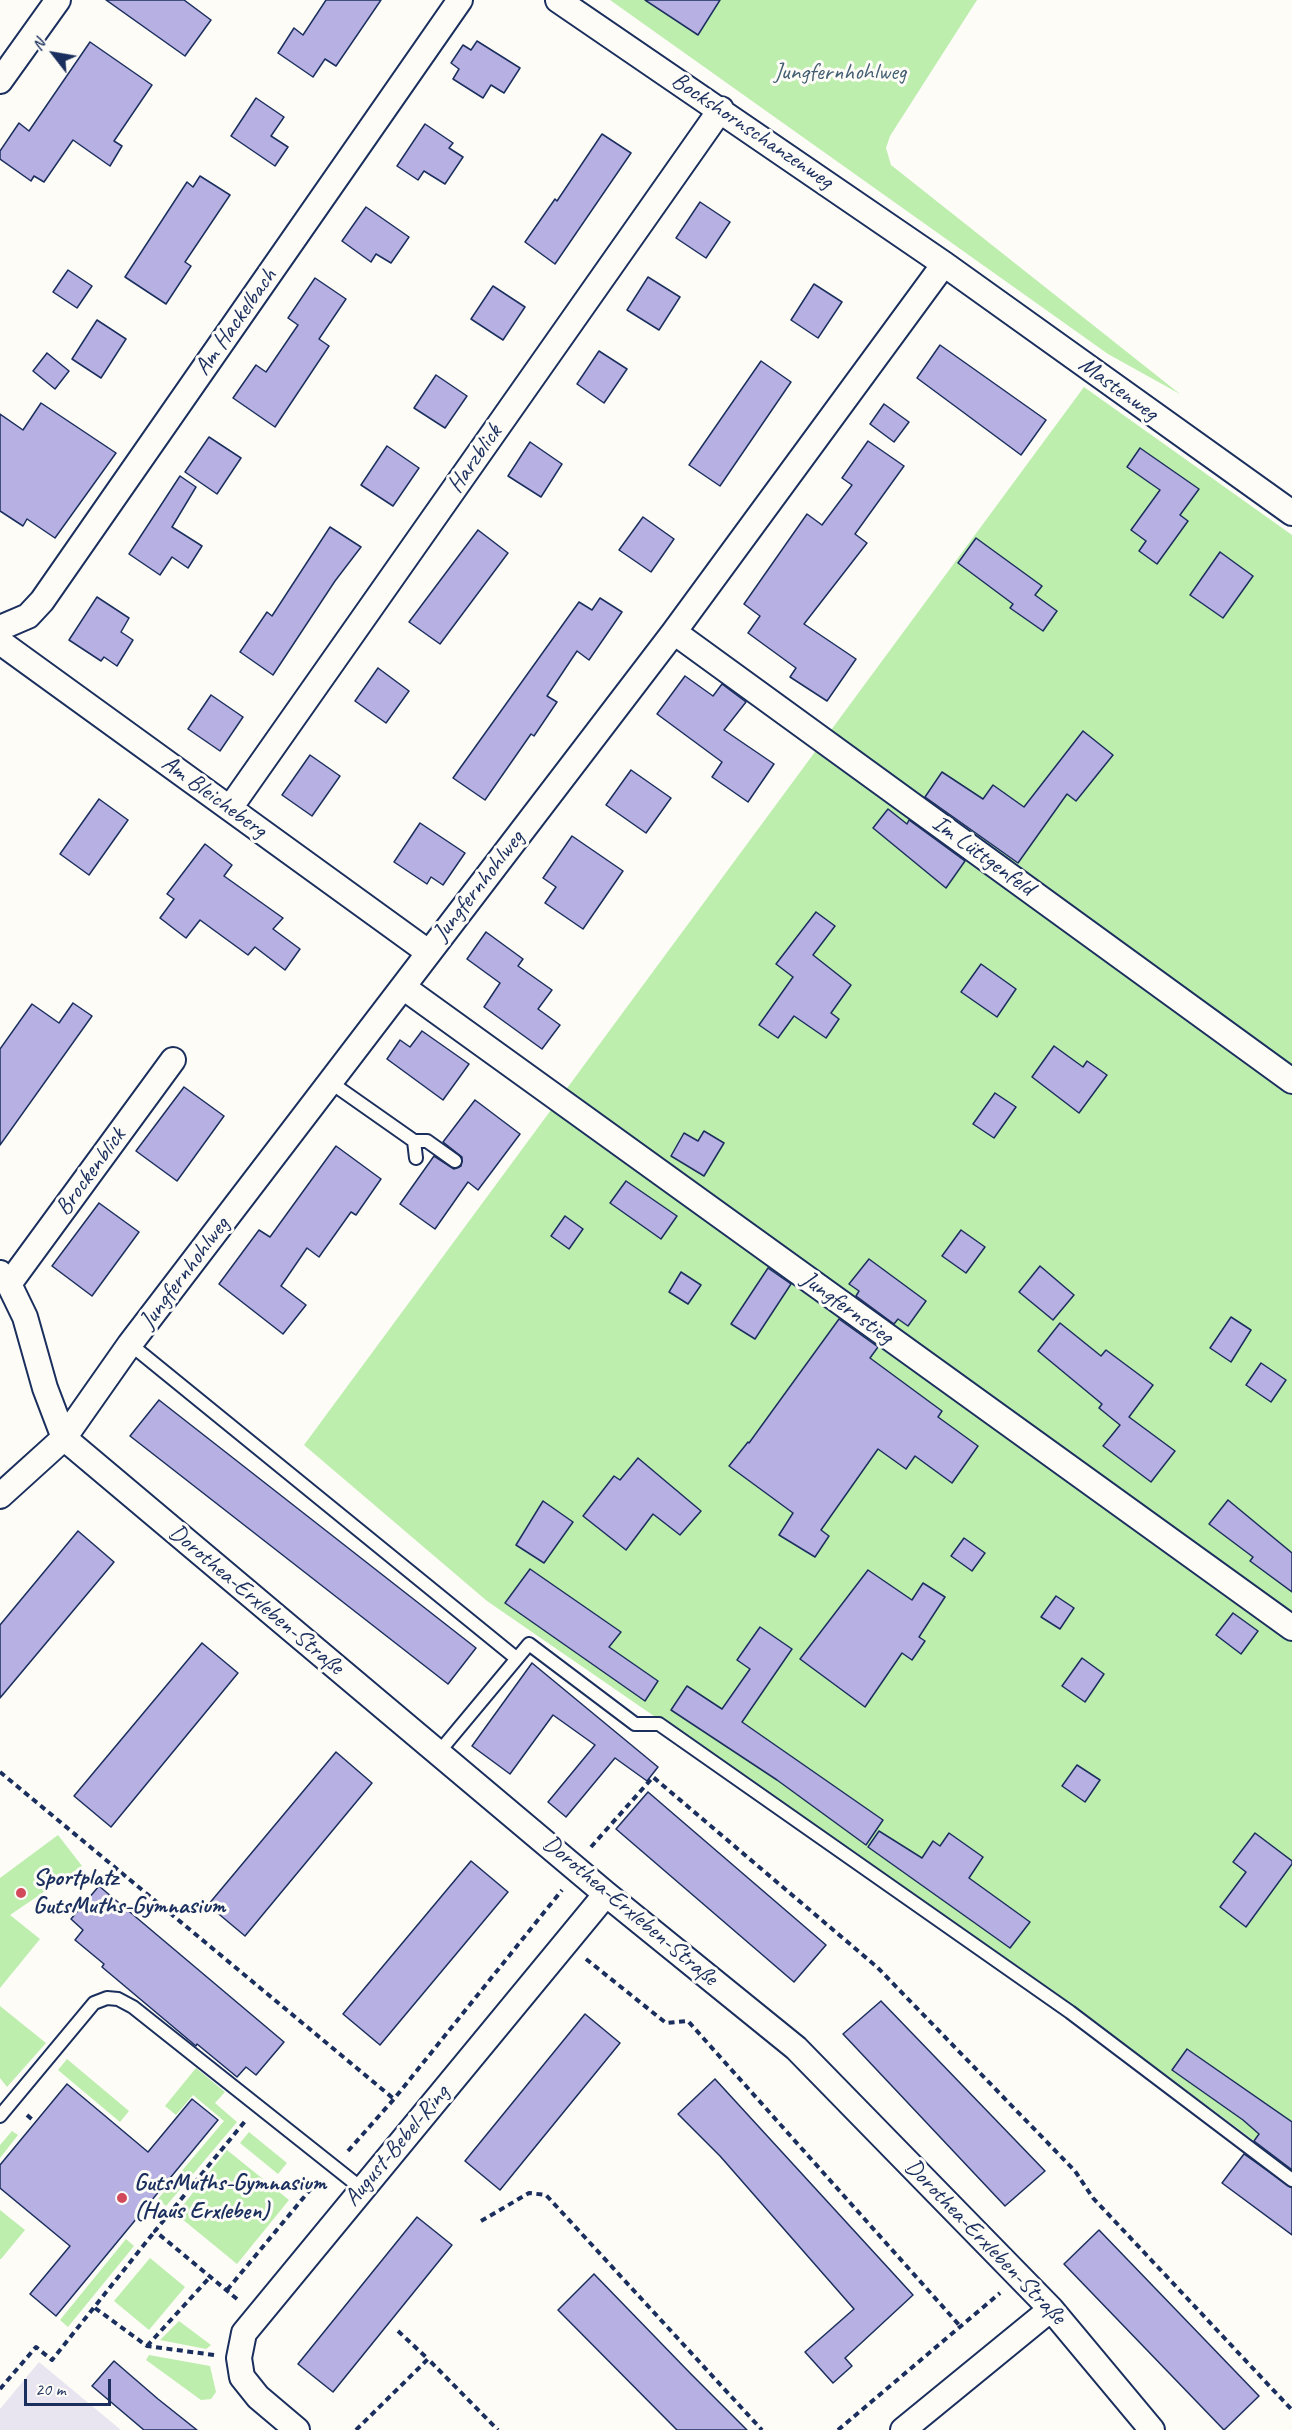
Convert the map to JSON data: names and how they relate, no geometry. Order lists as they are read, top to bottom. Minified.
{"streets":{"street":["Bockshornschanzenweg","Am Hackelbach","Mastenweg","Harzblick","Am Bleicheberg","Im Lüttgenfeld","Jungfernhohlweg","Brockenblick","Jungfernstieg","Dorothea-Erxleben-Straße","August-Bebel-Ring"]},"crossings":[["Bockshornschanzenweg","Mastenweg"],["Bockshornschanzenweg","Harzblick"],["Bockshornschanzenweg","Jungfernhohlweg"],["Mastenweg","Jungfernhohlweg"],["Harzblick","Am Bleicheberg"],["Am Bleicheberg","Jungfernhohlweg"],["Im Lüttgenfeld","Jungfernhohlweg"],["Jungfernhohlweg","Brockenblick"],["Jungfernhohlweg","Jungfernstieg"],["Jungfernhohlweg","Dorothea-Erxleben-Straße"],["Brockenblick","Dorothea-Erxleben-Straße"],["Dorothea-Erxleben-Straße","August-Bebel-Ring"]],"parks":["Jungfernhohlweg"],"places":["Sportplatz GutsMuths-Gymnasium","GutsMuths-Gymnasium (Haus Erxleben)"],"scale_bar":"20 m","north":"top left"}
